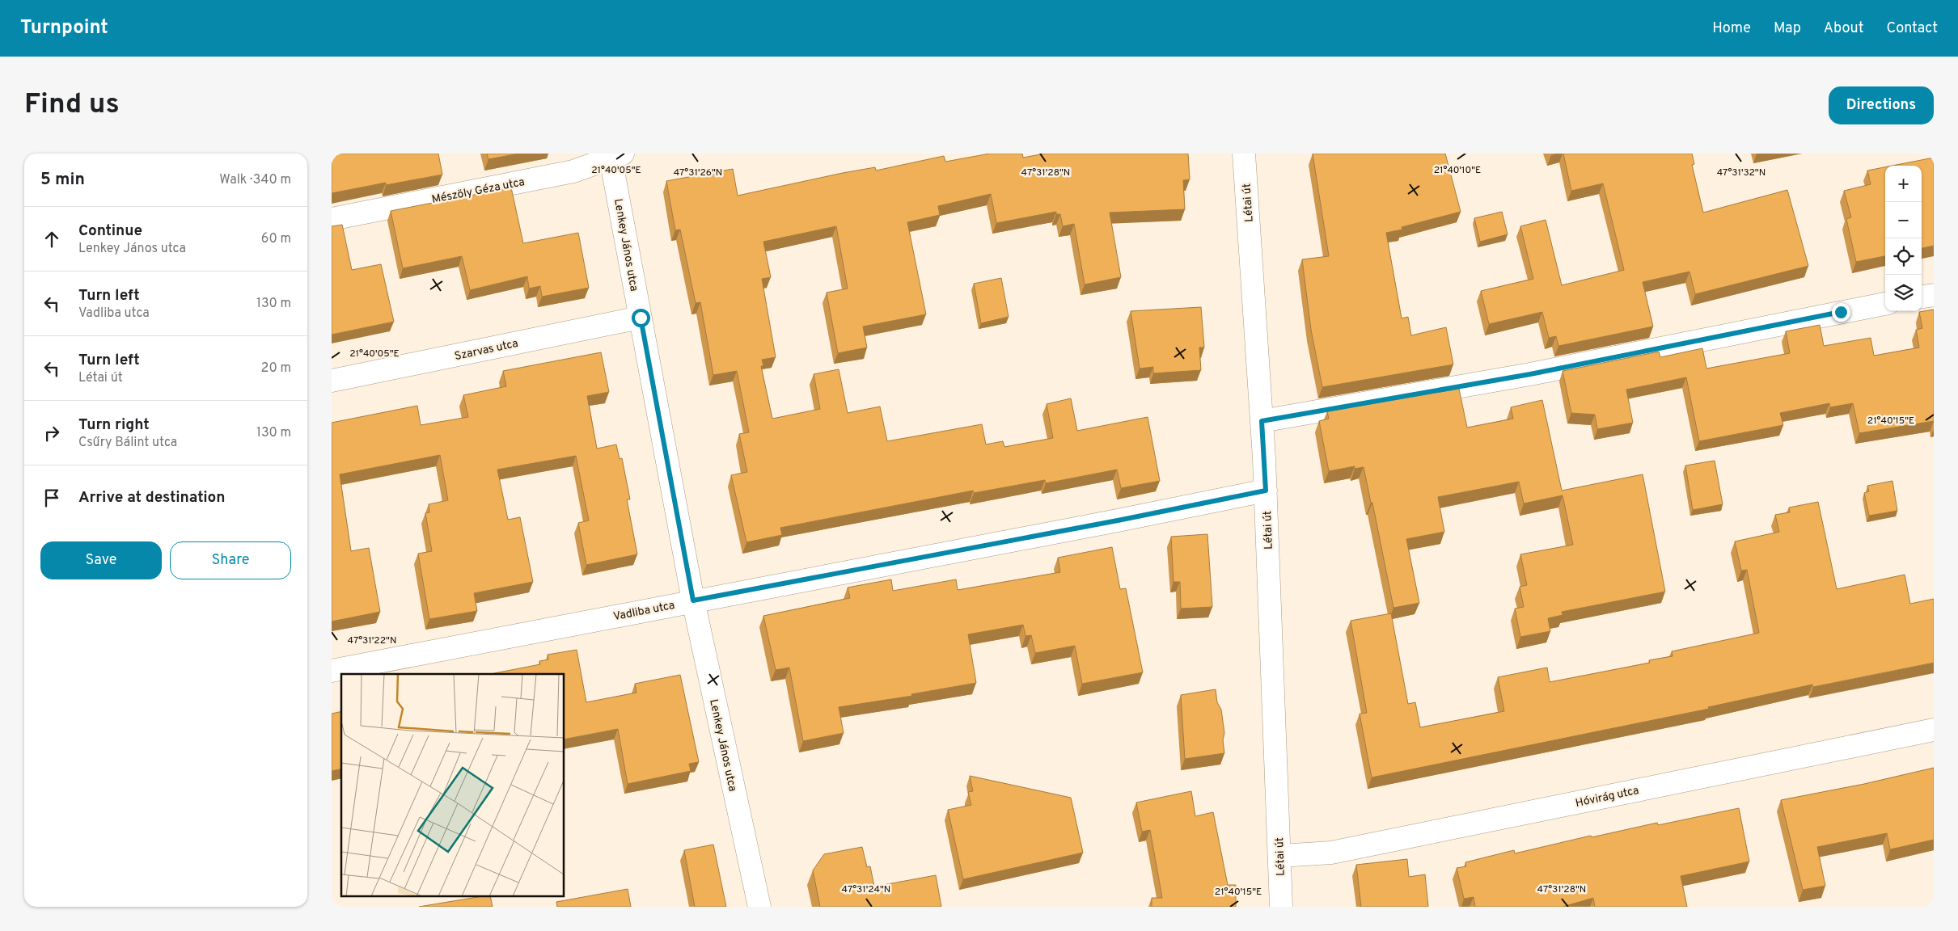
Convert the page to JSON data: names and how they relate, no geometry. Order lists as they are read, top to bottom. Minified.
{"streets":{"street":["Mészöly Géza utca","Létai út","Lenkey János utca","Szarvas utca","Vadliba utca","Hóvirág utca"]},"crossings":[["Mészöly Géza utca","Lenkey János utca"],["Létai út","Vadliba utca"],["Létai út","Hóvirág utca"],["Lenkey János utca","Szarvas utca"],["Lenkey János utca","Vadliba utca"]],"page":{"header":"Turnpoint","nav":["Home","Map","About","Contact"],"buttons":["Directions",["Save","Share"]],"title":"Find us","heading":["5 min","Walk · 340 m"],"map_buttons":["+","−"],"list":[["Continue","Lenkey János utca","60 m"],["Turn left","Vadliba utca","130 m"],["Turn left","Létai út","20 m"],["Turn right","Csűry Bálint utca","130 m"],"Arrive at destination"]},"coordinates":["21°40'05\"E","21°40'10\"E","47°31'26\"N","47°31'28\"N","47°31'32\"N","21°40'15\"E","47°31'22\"N","47°31'24\"N"]}
